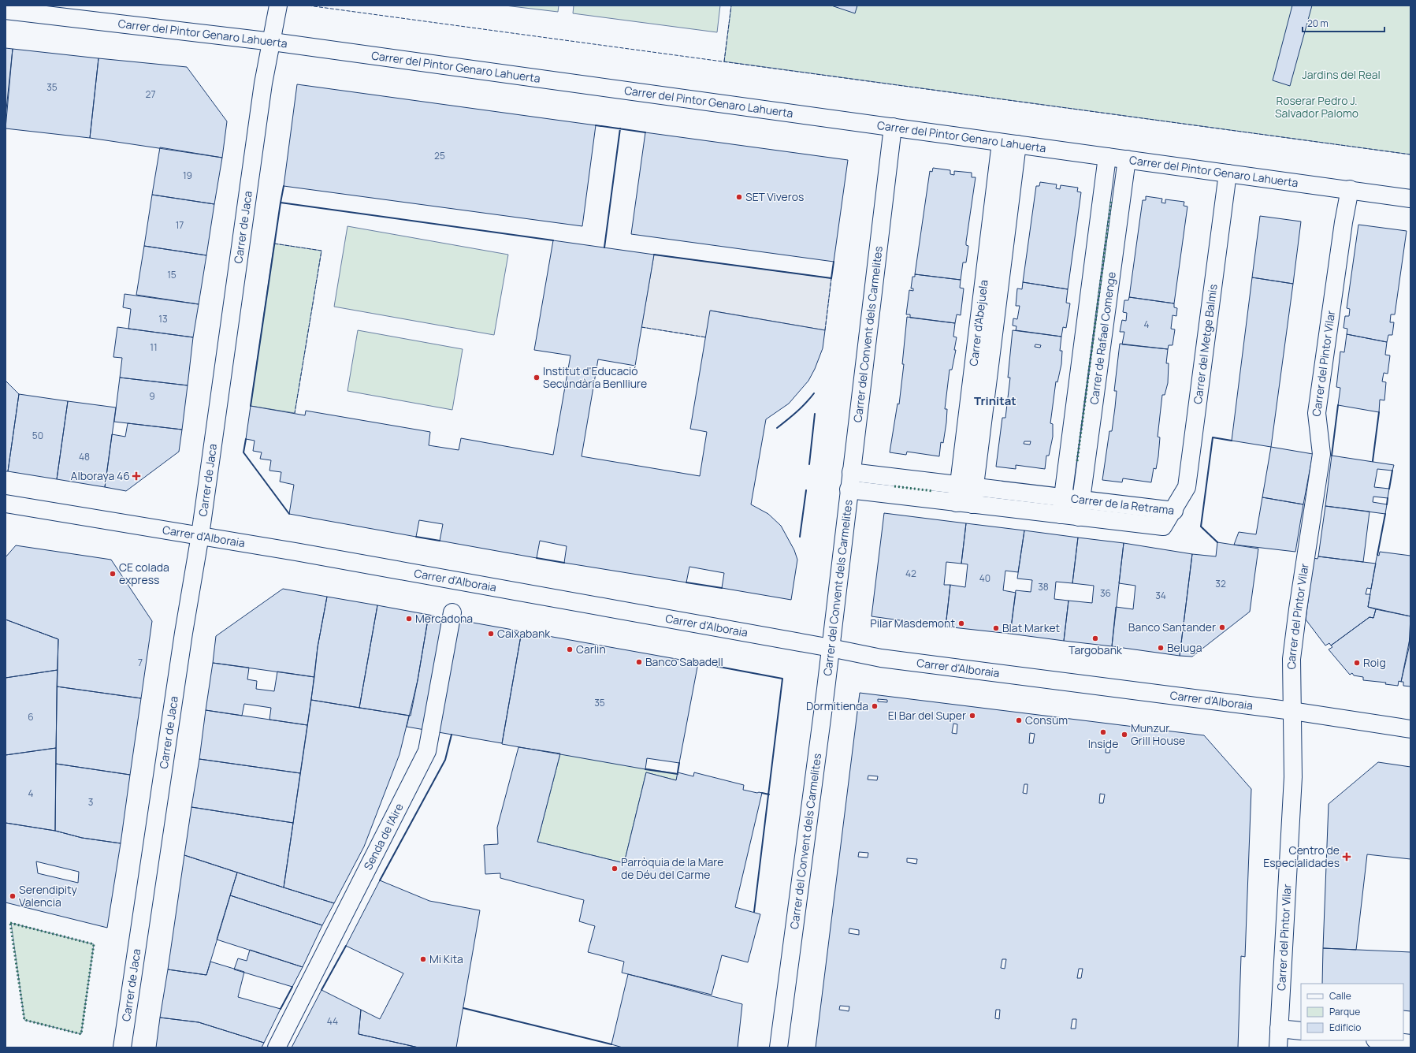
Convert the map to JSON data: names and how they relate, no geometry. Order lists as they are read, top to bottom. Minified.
{"streets":{"street":["Carrer del Pintor Genaro Lahuerta","Carrer de Jaca","Carrer d'Abejuela","Carrer del Convent dels Carmelites","Carrer de Rafael Comenge","Carrer del Metge Balmis","Carrer del Pintor Vilar","Carrer de la Retrama","Carrer d'Alboraia","Senda de l'Aire"]},"crossings":[["Carrer del Pintor Genaro Lahuerta","Carrer de Jaca"],["Carrer del Pintor Genaro Lahuerta","Carrer d'Abejuela"],["Carrer del Pintor Genaro Lahuerta","Carrer del Convent dels Carmelites"],["Carrer del Pintor Genaro Lahuerta","Carrer de Rafael Comenge"],["Carrer del Pintor Genaro Lahuerta","Carrer del Metge Balmis"],["Carrer del Pintor Genaro Lahuerta","Carrer del Pintor Vilar"],["Carrer de Jaca","Carrer d'Alboraia"],["Carrer d'Abejuela","Carrer de la Retrama"],["Carrer del Convent dels Carmelites","Carrer de la Retrama"],["Carrer del Convent dels Carmelites","Carrer d'Alboraia"],["Carrer de Rafael Comenge","Carrer de la Retrama"],["Carrer del Metge Balmis","Carrer de la Retrama"],["Carrer del Pintor Vilar","Carrer d'Alboraia"]],"districts":["Trinitat"],"parks":["Jardins del Real","Roserar Pedro J. Salvador Palomo"],"places":{"other":["SET Viveros","Institut d'Educació Secundària Benlliure","CE colada express","Mercadona","Pilar Masdemont","Banco Santander","Blat Market","Caixabank","Targobank","Beluga","Carlin","Banco Sabadell","Roig","Dormitienda","El Bar del Super","Consum","Inside","Munzur Grill House","Parròquia de la Mare de Déu del Carme","Serendipity Valencia","Mi Kita"],"health":["Alboraya 46","Centro de Especialidades"]},"house_numbers":["35","27","25","19","17","15","13","4","11","9","50","48","42","40","32","38","36","34","7","35","6","4","3","44"],"legend":["Calle","Parque","Edificio"],"scale_bar":"20 m"}
